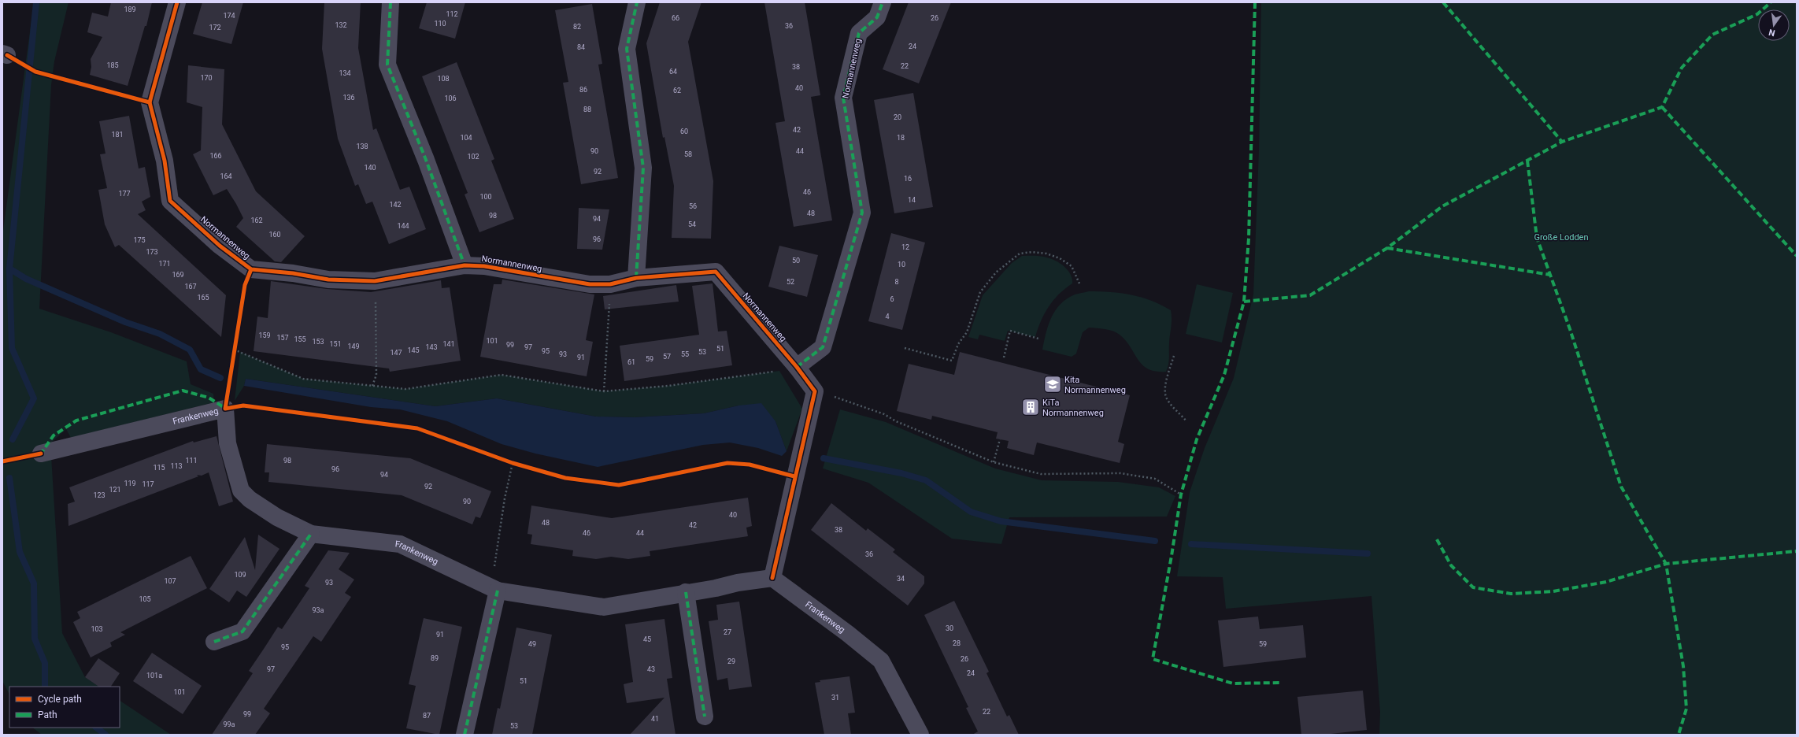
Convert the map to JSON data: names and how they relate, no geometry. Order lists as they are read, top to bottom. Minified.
{"streets":{"street":["Normannenweg","Frankenweg"]},"parks":["Große Lodden"],"places":{"school or university":["Kita Normannenweg"],"building":["KiTa Normannenweg"]},"house_numbers":["189","112","174","66","26","110","132","36","82","172","24","84","185","22","38","64","134","170","108","40","86","62","136","106","88","20","42","60","181","104","18","138","90","44","58","166","102","140","92","164","16","46","177","100","14","142","56","48","98","94","162","54","144","160","96","175","12","173","50","171","10","169","52","8","167","165","6","4","159","157","155","101","153","151","141","99","149","143","97","51","145","95","53","147","93","55","57","91","59","61","111","98","113","115","96","94","119","117","92","121","123","90","40","48","42","38","46","44","36","109","34","107","93","105","93a","30","103","27","91","45","28","49","59","95","89","26","29","97","43","24","101a","51","101","31","22","99","87","41","99a","53"],"legend":["Cycle path","Path"],"north":"bottom"}
